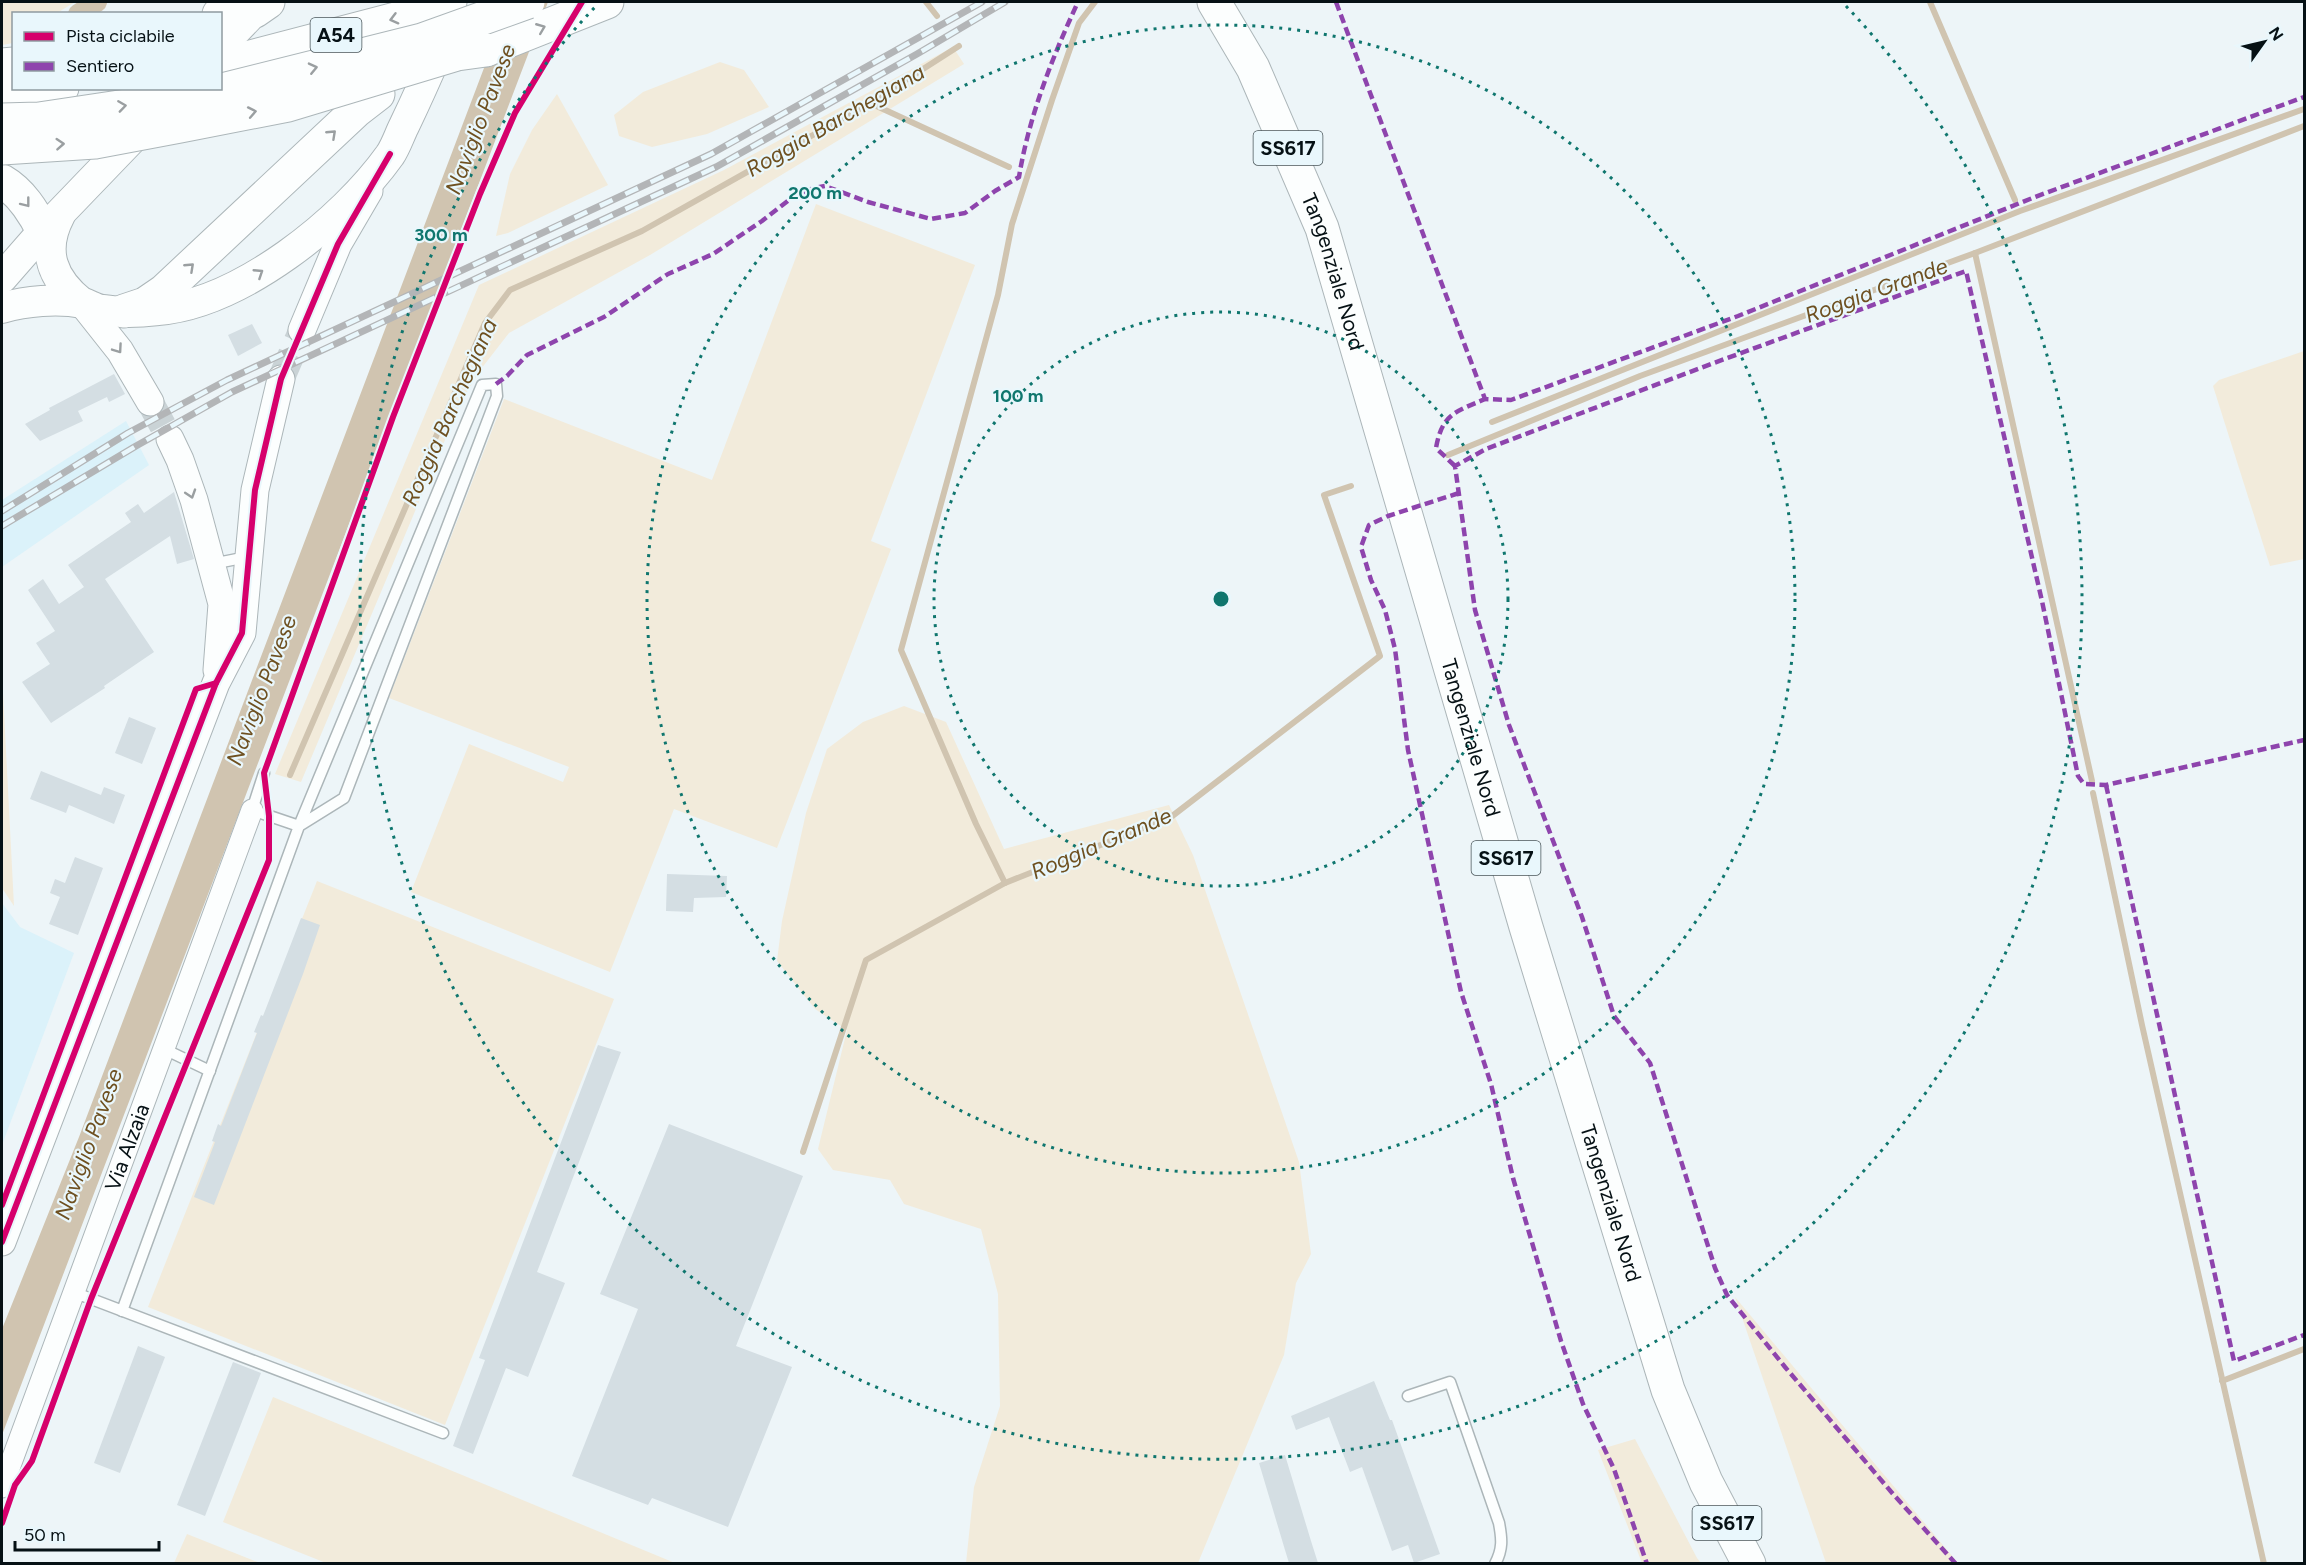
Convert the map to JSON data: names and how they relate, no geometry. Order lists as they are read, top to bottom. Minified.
{"streets":{"highway":["A54","SS617","Tangenziale Nord"],"street":["Via Alzaia"]},"crossings":[["SS617","Tangenziale Nord"]],"water":["Naviglio Pavese","Roggia Barchegiana","Roggia Grande"],"legend":["Pista ciclabile","Sentiero"],"scale_bar":"50 m","north":"top right","rings":["200 m","300 m","100 m"]}
